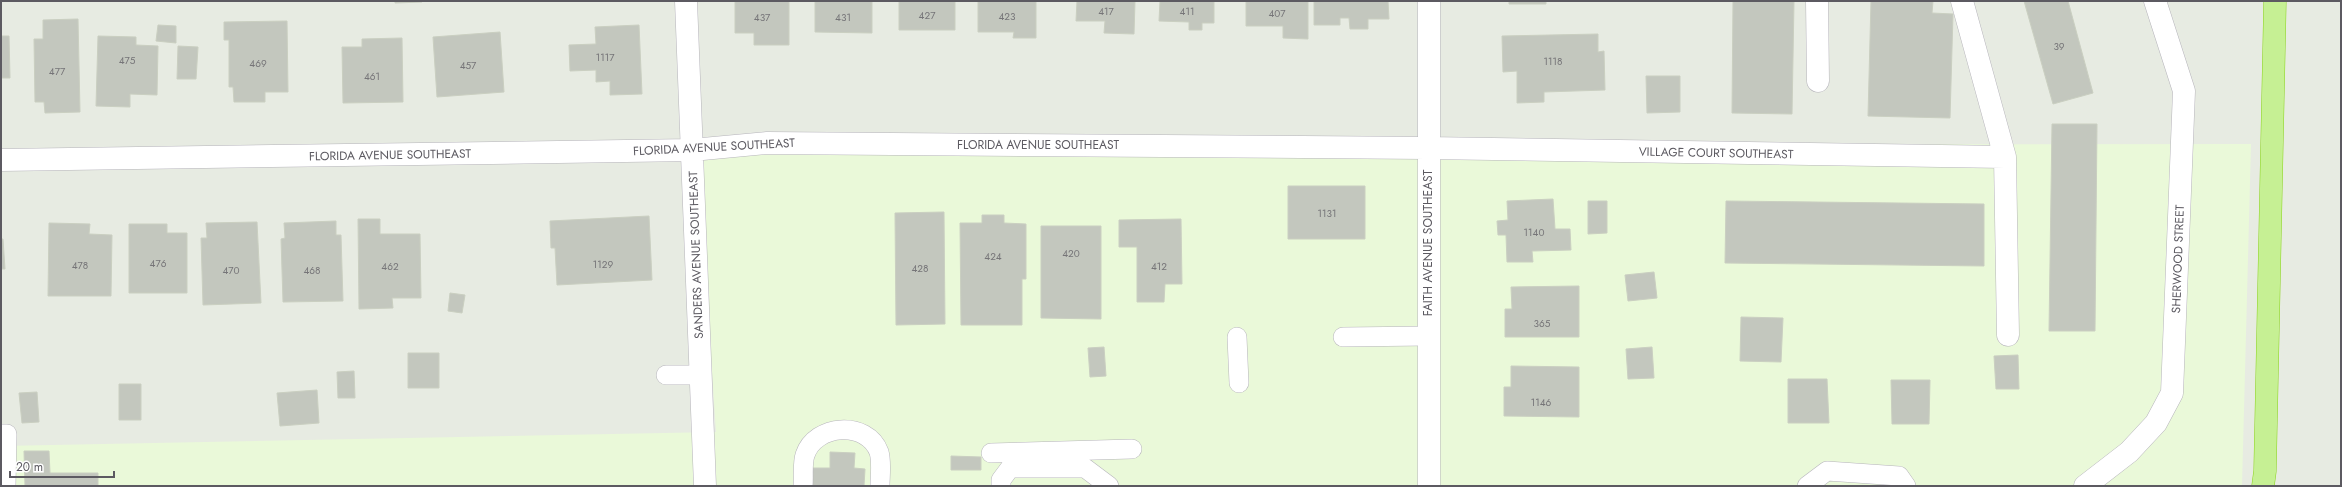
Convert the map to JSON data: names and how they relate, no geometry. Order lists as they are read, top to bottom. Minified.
{"streets":{"street":["FLORIDA AVENUE SOUTHEAST","VILLAGE COURT SOUTHEAST","FAITH AVENUE SOUTHEAST","SANDERS AVENUE SOUTHEAST","SHERWOOD STREET"]},"crossings":[["FLORIDA AVENUE SOUTHEAST","VILLAGE COURT SOUTHEAST"],["FLORIDA AVENUE SOUTHEAST","FAITH AVENUE SOUTHEAST"],["FLORIDA AVENUE SOUTHEAST","SANDERS AVENUE SOUTHEAST"],["VILLAGE COURT SOUTHEAST","FAITH AVENUE SOUTHEAST"]],"house_numbers":["417","411","407","427","423","437","431","39","1117","475","1118","469","457","477","461","1131","1140","420","424","476","1129","478","462","412","428","470","468","365","1146"],"scale_bar":"20 m"}
